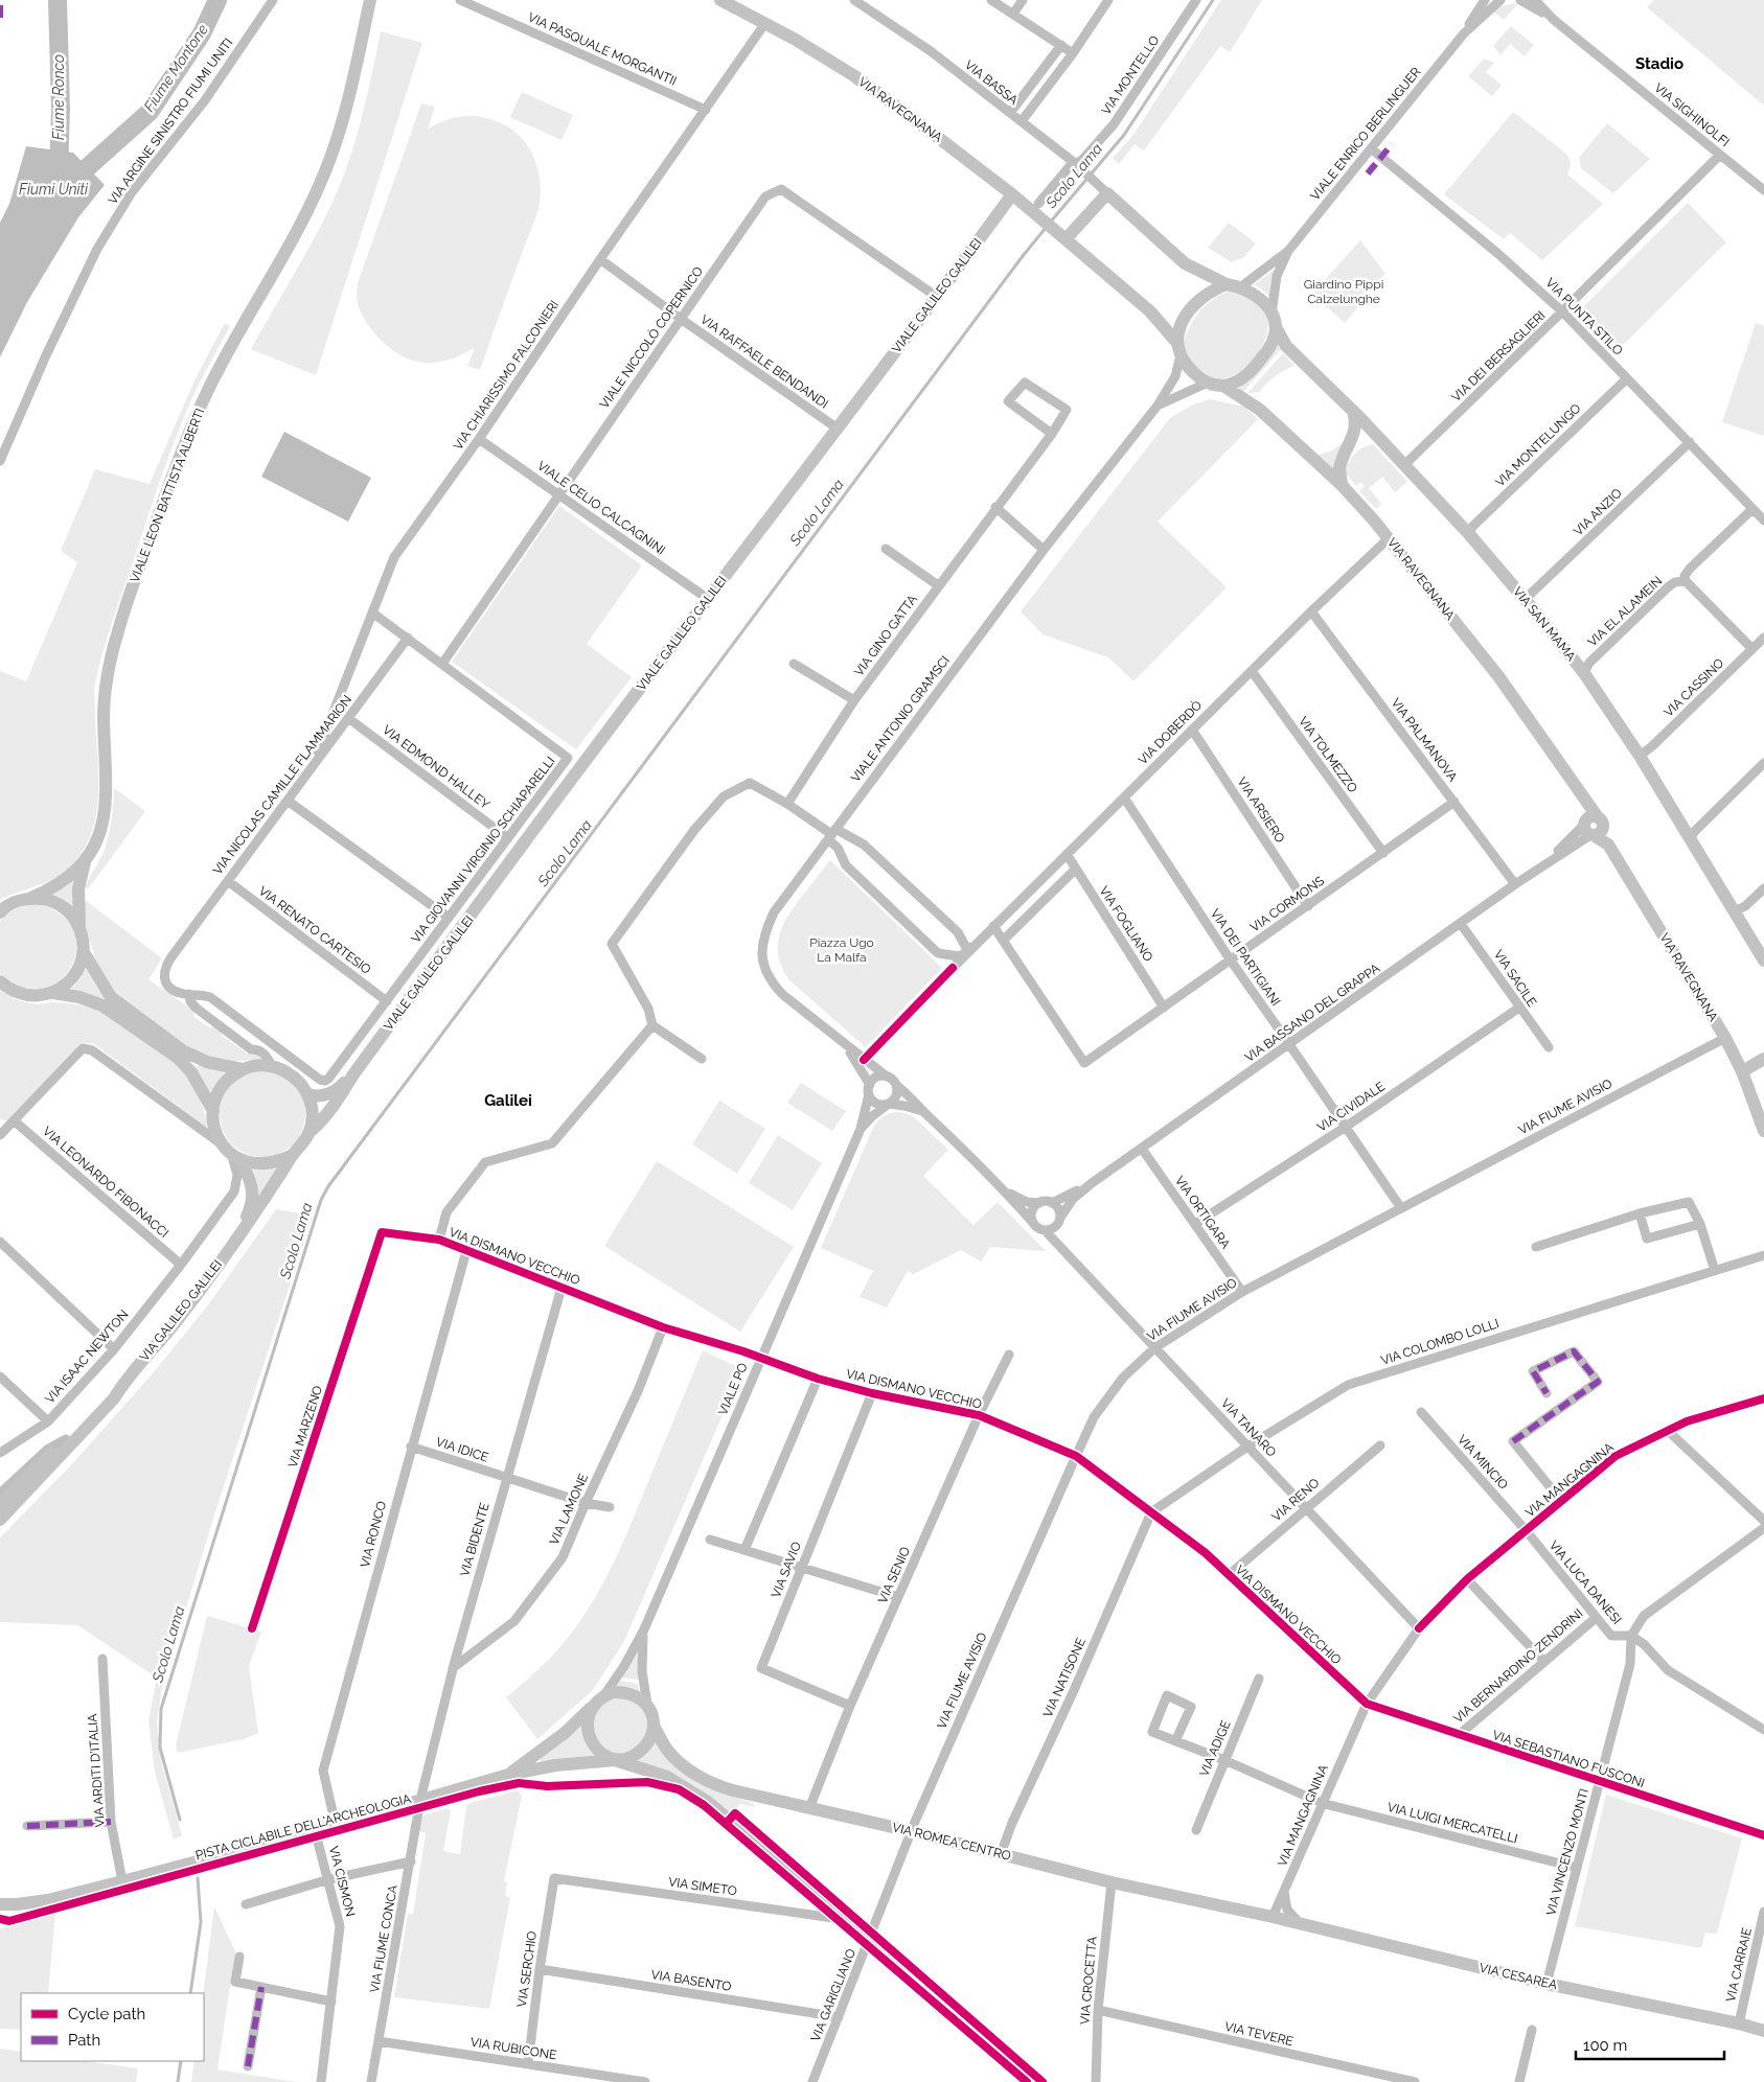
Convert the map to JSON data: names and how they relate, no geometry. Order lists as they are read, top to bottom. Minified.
{"streets":{"street":["VIA PASQUALE MORGANTII","VIA MONTELLO","VIA BASSA","VIA RAVEGNANA","VIA SIGHINOLFI","VIA ARGINE SINISTRO FIUMI UNITI","VIALE ENRICO BERLINGUER","VIALE GALILEO GALILEI","VIA PUNTA STILO","VIALE NICCOLÒ COPERNICO","VIA DEI BERSAGLIERI","VIA RAFFAELE BENDANDI","VIA CHIARISSIMO FALCONIERI","VIA MONTELUNGO","VIALE LEON BATTISTA ALBERTI","VIALE CELIO CALCAGNINI","VIA ANZIO","VIA EL ALAMEIN","VIA SAN MAMA","VIA GINO GATTA","VIA CASSINO","VIALE ANTONIO GRAMSCI","VIA DOBERDÒ","VIA PALMANOVA","VIA TOLMEZZO","VIA EDMOND HALLEY","VIA NICOLAS CAMILLE FLAMMARION","VIA ARSIERO","VIA GIOVANNI VIRGINIO SCHIAPARELLI","VIA CORMONS","VIA FOGLIANO","VIA RENATO CARTESIO","VIA DEI PARTIGIANI","VIA SACILE","VIA BASSANO DEL GRAPPA","VIA CIVIDALE","VIA FIUME AVISIO","VIA LEONARDO FIBONACCI","VIA ORTIGARA","VIA DISMANO VECCHIO","VIA GALILEO GALILEI","VIA COLOMBO LOLLI","VIA ISAAC NEWTON","VIALE PO","VIA MARZENO","VIA TANARO","VIA IDICE","VIA MINCIO","VIA MANGAGNINA","VIA RENO","VIA LAMONE","VIA RONCO","VIA BIDENTE","VIA SAVIO","VIA SENIO","VIA LUCA DANESI","VIA BERNARDINO ZENDRINI","VIA NATISONE","VIA ADIGE","VIA SEBASTIANO FUSCONI","VIA ARDITI D'ITALIA","VIA LUIGI MERCATELLI","VIA ROMEA CENTRO","VIA VINCENZO MONTI","VIA CISMON","VIA SIMETO","VIA FIUME CONCA","VIA CARRAIE","VIA SERCHIO","VIA CESAREA","VIA BASENTO","VIA CROCETTA","VIA GARIGLIANO","VIA TEVERE","VIA RUBICONE"],"cycle path":["PISTA CICLABILE DELL'ARCHEOLOGIA"]},"crossings":[["VIA PASQUALE MORGANTII","VIA CHIARISSIMO FALCONIERI"],["VIA MONTELLO","VIA BASSA"],["VIA MONTELLO","VIA RAVEGNANA"],["VIA RAVEGNANA","VIALE ENRICO BERLINGUER"],["VIA RAVEGNANA","VIALE GALILEO GALILEI"],["VIA RAVEGNANA","VIA CHIARISSIMO FALCONIERI"],["VIA RAVEGNANA","VIA SAN MAMA"],["VIA RAVEGNANA","VIALE ANTONIO GRAMSCI"],["VIA RAVEGNANA","VIA DOBERDÒ"],["VIA RAVEGNANA","VIA BASSANO DEL GRAPPA"],["VIA RAVEGNANA","VIA FIUME AVISIO"],["VIA SIGHINOLFI","VIA DEI BERSAGLIERI"],["VIALE ENRICO BERLINGUER","VIA PUNTA STILO"],["VIALE ENRICO BERLINGUER","VIA SAN MAMA"],["VIALE ENRICO BERLINGUER","VIALE ANTONIO GRAMSCI"],["VIALE GALILEO GALILEI","VIALE NICCOLÒ COPERNICO"],["VIALE GALILEO GALILEI","VIA RAFFAELE BENDANDI"],["VIALE GALILEO GALILEI","VIALE CELIO CALCAGNINI"],["VIA PUNTA STILO","VIA DEI BERSAGLIERI"],["VIA PUNTA STILO","VIA MONTELUNGO"],["VIA PUNTA STILO","VIA ANZIO"],["VIALE NICCOLÒ COPERNICO","VIA RAFFAELE BENDANDI"],["VIALE NICCOLÒ COPERNICO","VIALE CELIO CALCAGNINI"],["VIALE NICCOLÒ COPERNICO","VIA GIOVANNI VIRGINIO SCHIAPARELLI"],["VIA DEI BERSAGLIERI","VIA SAN MAMA"],["VIA RAFFAELE BENDANDI","VIA CHIARISSIMO FALCONIERI"],["VIA CHIARISSIMO FALCONIERI","VIALE CELIO CALCAGNINI"],["VIA CHIARISSIMO FALCONIERI","VIA NICOLAS CAMILLE FLAMMARION"],["VIA CHIARISSIMO FALCONIERI","VIA GIOVANNI VIRGINIO SCHIAPARELLI"],["VIA MONTELUNGO","VIA SAN MAMA"],["VIA ANZIO","VIA SAN MAMA"],["VIA EL ALAMEIN","VIA SAN MAMA"],["VIA SAN MAMA","VIA CASSINO"],["VIA SAN MAMA","VIALE ANTONIO GRAMSCI"],["VIALE ANTONIO GRAMSCI","VIALE PO"],["VIA DOBERDÒ","VIA PALMANOVA"],["VIA DOBERDÒ","VIA TOLMEZZO"],["VIA DOBERDÒ","VIA ARSIERO"],["VIA DOBERDÒ","VIA FOGLIANO"],["VIA DOBERDÒ","VIA DEI PARTIGIANI"],["VIA PALMANOVA","VIA CORMONS"],["VIA PALMANOVA","VIA BASSANO DEL GRAPPA"],["VIA TOLMEZZO","VIA CORMONS"],["VIA EDMOND HALLEY","VIA NICOLAS CAMILLE FLAMMARION"],["VIA EDMOND HALLEY","VIA GIOVANNI VIRGINIO SCHIAPARELLI"],["VIA NICOLAS CAMILLE FLAMMARION","VIA GIOVANNI VIRGINIO SCHIAPARELLI"],["VIA NICOLAS CAMILLE FLAMMARION","VIA RENATO CARTESIO"],["VIA ARSIERO","VIA CORMONS"],["VIA GIOVANNI VIRGINIO SCHIAPARELLI","VIA RENATO CARTESIO"],["VIA CORMONS","VIA FOGLIANO"],["VIA CORMONS","VIA DEI PARTIGIANI"],["VIA DEI PARTIGIANI","VIA BASSANO DEL GRAPPA"],["VIA DEI PARTIGIANI","VIA CIVIDALE"],["VIA DEI PARTIGIANI","VIA FIUME AVISIO"],["VIA SACILE","VIA BASSANO DEL GRAPPA"],["VIA SACILE","VIA CIVIDALE"],["VIA BASSANO DEL GRAPPA","VIA ORTIGARA"],["VIA BASSANO DEL GRAPPA","VIA TANARO"],["VIA CIVIDALE","VIA ORTIGARA"],["VIA FIUME AVISIO","VIA ORTIGARA"],["VIA FIUME AVISIO","VIA DISMANO VECCHIO"],["VIA FIUME AVISIO","VIA TANARO"],["VIA FIUME AVISIO","VIA ROMEA CENTRO"],["VIA FIUME AVISIO","VIA GARIGLIANO"],["VIA LEONARDO FIBONACCI","VIA ISAAC NEWTON"],["VIA DISMANO VECCHIO","VIA COLOMBO LOLLI"],["VIA DISMANO VECCHIO","VIALE PO"],["VIA DISMANO VECCHIO","VIA MARZENO"],["VIA DISMANO VECCHIO","VIA MANGAGNINA"],["VIA DISMANO VECCHIO","VIA RENO"],["VIA DISMANO VECCHIO","VIA LAMONE"],["VIA DISMANO VECCHIO","VIA RONCO"],["VIA DISMANO VECCHIO","VIA BIDENTE"],["VIA DISMANO VECCHIO","VIA SAVIO"],["VIA DISMANO VECCHIO","VIA SENIO"],["VIA DISMANO VECCHIO","VIA NATISONE"],["VIA DISMANO VECCHIO","VIA SEBASTIANO FUSCONI"],["VIA GALILEO GALILEI","VIA ISAAC NEWTON"],["VIA COLOMBO LOLLI","VIA TANARO"],["VIA COLOMBO LOLLI","VIA NATISONE"],["VIALE PO","VIA ROMEA CENTRO"],["VIA TANARO","VIA MANGAGNINA"],["VIA TANARO","VIA RENO"],["VIA IDICE","VIA LAMONE"],["VIA IDICE","VIA RONCO"],["VIA IDICE","VIA BIDENTE"],["VIA MINCIO","VIA MANGAGNINA"],["VIA MINCIO","VIA LUCA DANESI"],["VIA MANGAGNINA","VIA LUCA DANESI"],["VIA MANGAGNINA","VIA SEBASTIANO FUSCONI"],["VIA MANGAGNINA","VIA LUIGI MERCATELLI"],["VIA MANGAGNINA","VIA ROMEA CENTRO"],["VIA MANGAGNINA","VIA CESAREA"],["VIA LAMONE","VIA BIDENTE"],["VIA BIDENTE","VIA FIUME CONCA"],["VIA SAVIO","VIA SENIO"],["VIA SENIO","VIA ROMEA CENTRO"],["VIA LUCA DANESI","VIA BERNARDINO ZENDRINI"],["VIA LUCA DANESI","VIA VINCENZO MONTI"],["VIA BERNARDINO ZENDRINI","VIA SEBASTIANO FUSCONI"],["VIA NATISONE","VIA ROMEA CENTRO"],["VIA ADIGE","VIA LUIGI MERCATELLI"],["VIA SEBASTIANO FUSCONI","VIA VINCENZO MONTI"],["VIA LUIGI MERCATELLI","VIA VINCENZO MONTI"],["VIA ROMEA CENTRO","VIA CESAREA"],["VIA ROMEA CENTRO","VIA CROCETTA"],["VIA ROMEA CENTRO","VIA GARIGLIANO"],["VIA VINCENZO MONTI","VIA CESAREA"],["VIA SIMETO","VIA SERCHIO"],["VIA FIUME CONCA","VIA RUBICONE"],["VIA CARRAIE","VIA CESAREA"],["VIA SERCHIO","VIA BASENTO"],["VIA SERCHIO","VIA RUBICONE"],["VIA BASENTO","VIA GARIGLIANO"],["VIA CROCETTA","VIA TEVERE"]],"districts":["Stadio","Galilei"],"water":["Fiume Montone","Fiume Ronco","Scolo Lama","Fiumi Uniti"],"parks":["Giardino Pippi Calzelunghe","Piazza Ugo La Malfa"],"legend":["Cycle path","Path"],"scale_bar":"100 m"}
